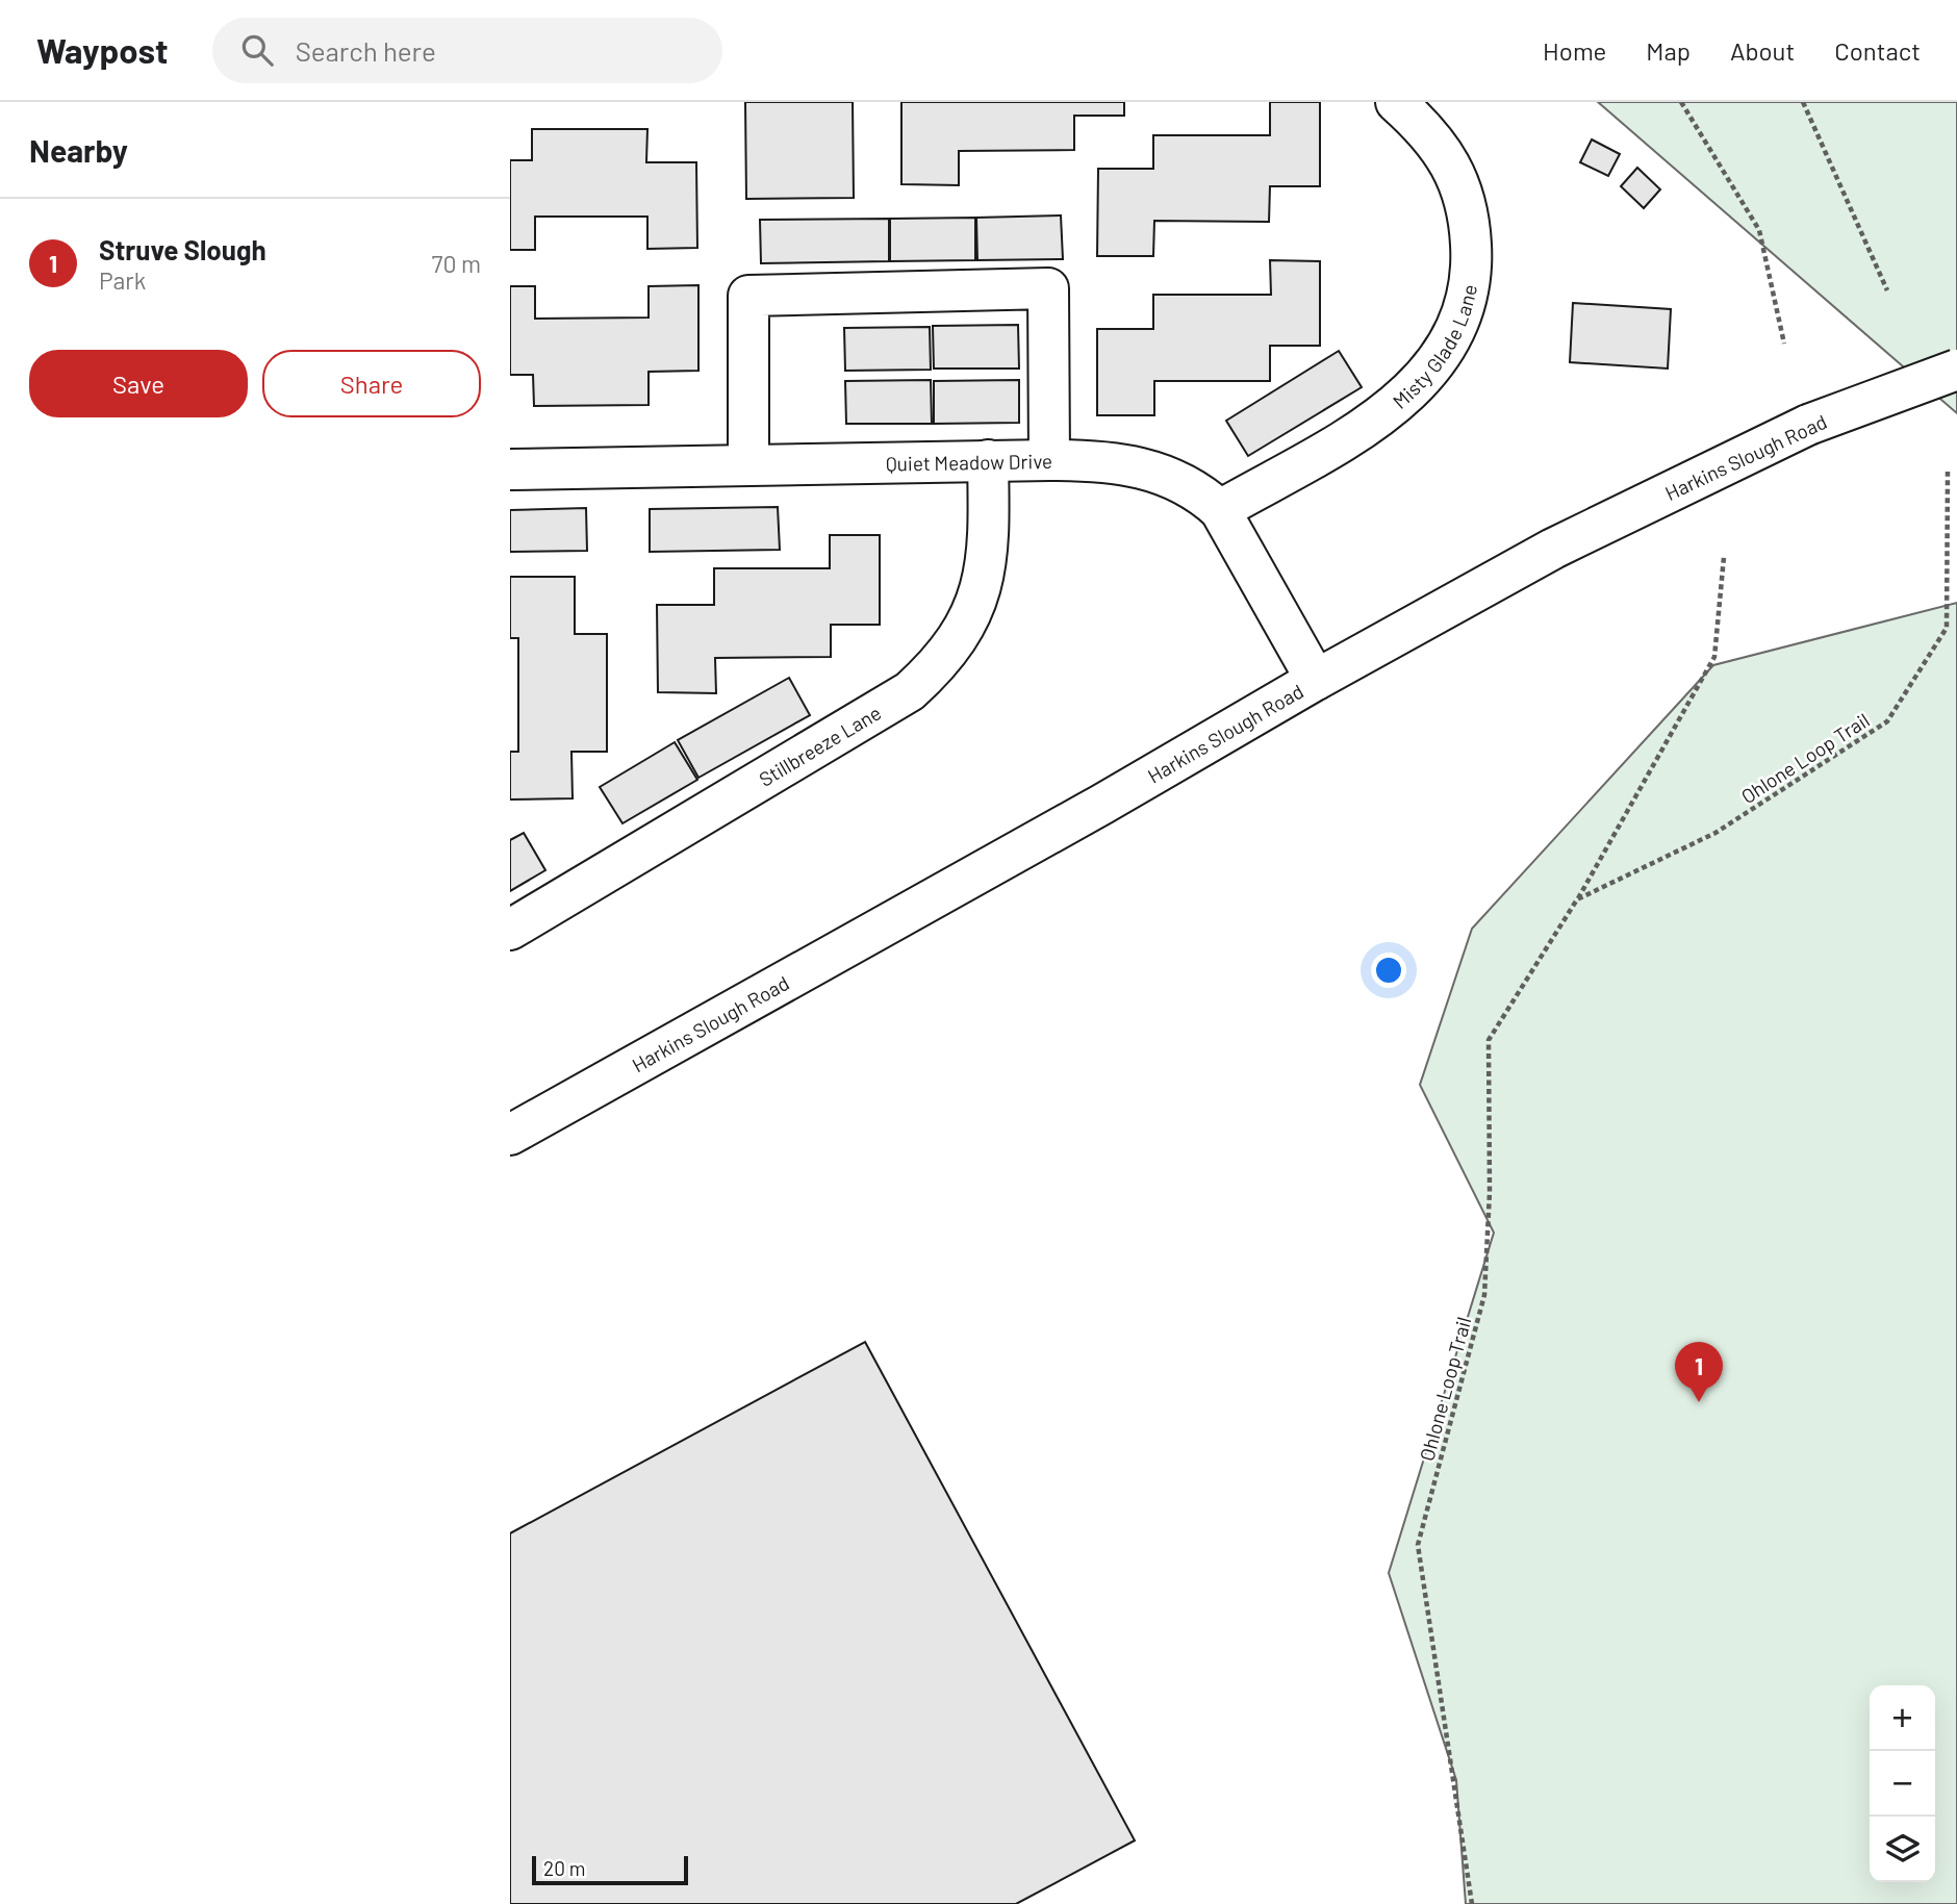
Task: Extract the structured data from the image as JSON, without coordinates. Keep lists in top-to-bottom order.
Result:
{
  "streets": {
    "street": [
      "Misty Glade Lane",
      "Harkins Slough Road",
      "Quiet Meadow Drive",
      "Stillbreeze Lane"
    ],
    "path": ["Ohlone Loop Trail"]
  },
  "crossings": [
    ["Misty Glade Lane", "Quiet Meadow Drive"],
    ["Harkins Slough Road", "Quiet Meadow Drive"],
    ["Quiet Meadow Drive", "Stillbreeze Lane"]
  ],
  "scale_bar": "20 m",
  "page": {
    "header": "Waypost",
    "search": "Search here",
    "nav": [
      "Home",
      "Map",
      "About",
      "Contact"
    ],
    "heading": "Nearby",
    "list": [
      {
        "mark": "1",
        "name": "Struve Slough",
        "note": "Park",
        "value": "70 m"
      }
    ],
    "buttons": ["Save", "Share"],
    "pins": "1",
    "map_buttons": ["+", "−"],
    "scale": "20 m"
  }
}
